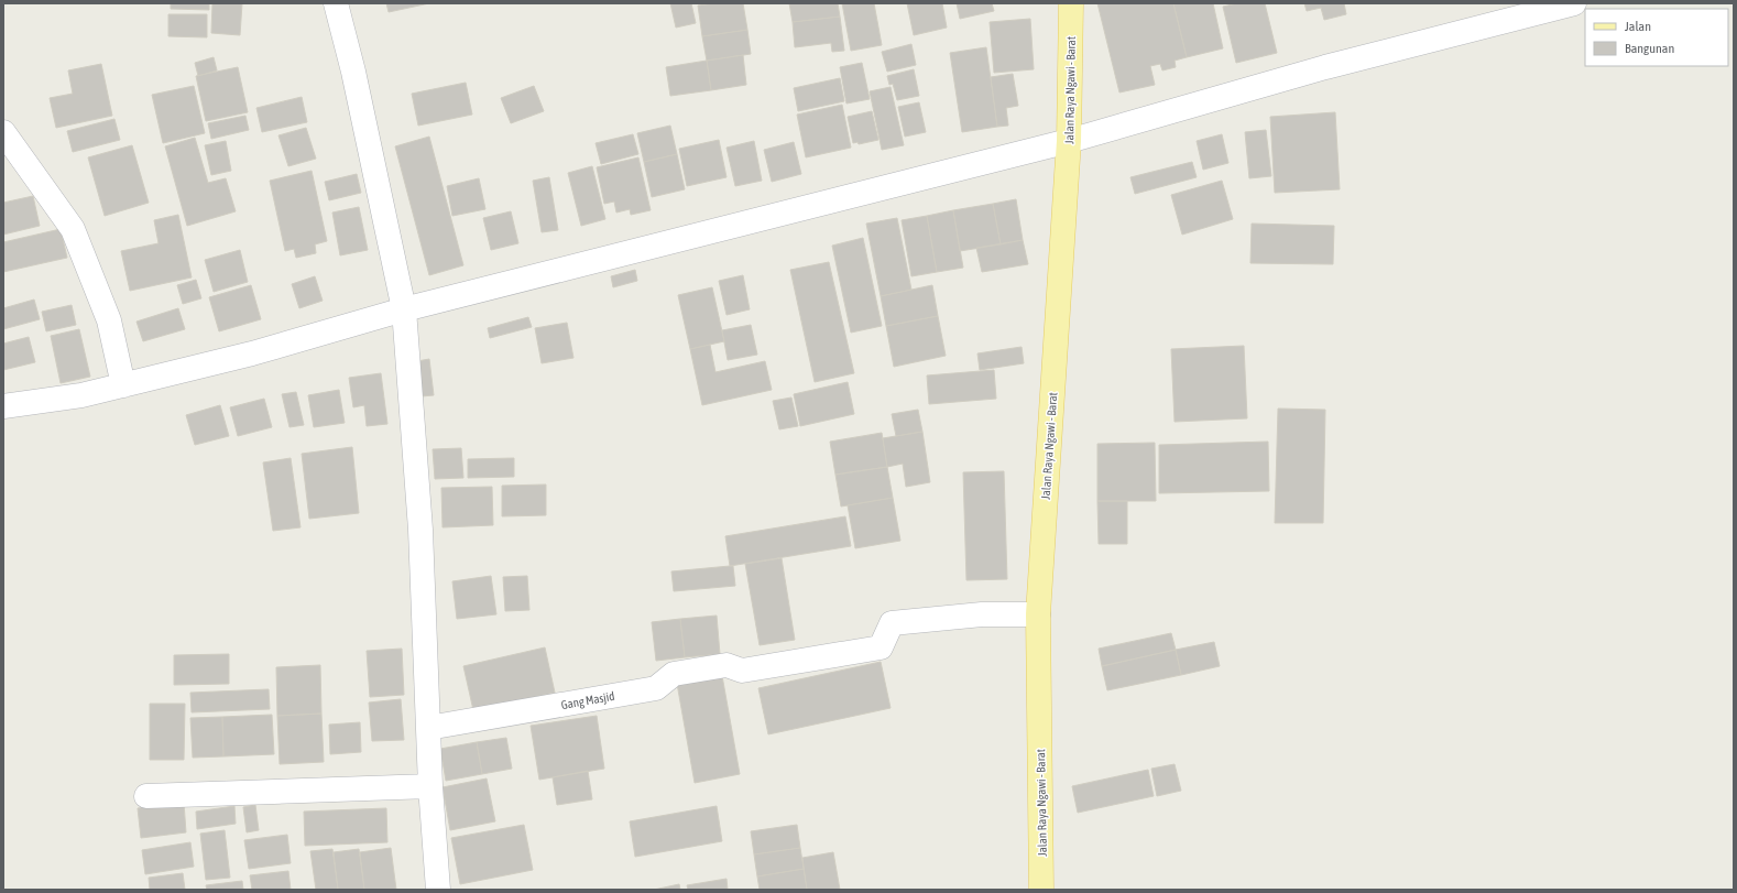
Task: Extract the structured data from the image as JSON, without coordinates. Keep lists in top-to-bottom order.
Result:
{
  "streets": {
    "main road": ["Jalan Raya Ngawi - Barat"],
    "street": ["Gang Masjid"]
  },
  "crossings": [
    ["Jalan Raya Ngawi - Barat", "Gang Masjid"]
  ],
  "legend": ["Jalan", "Bangunan"]
}
